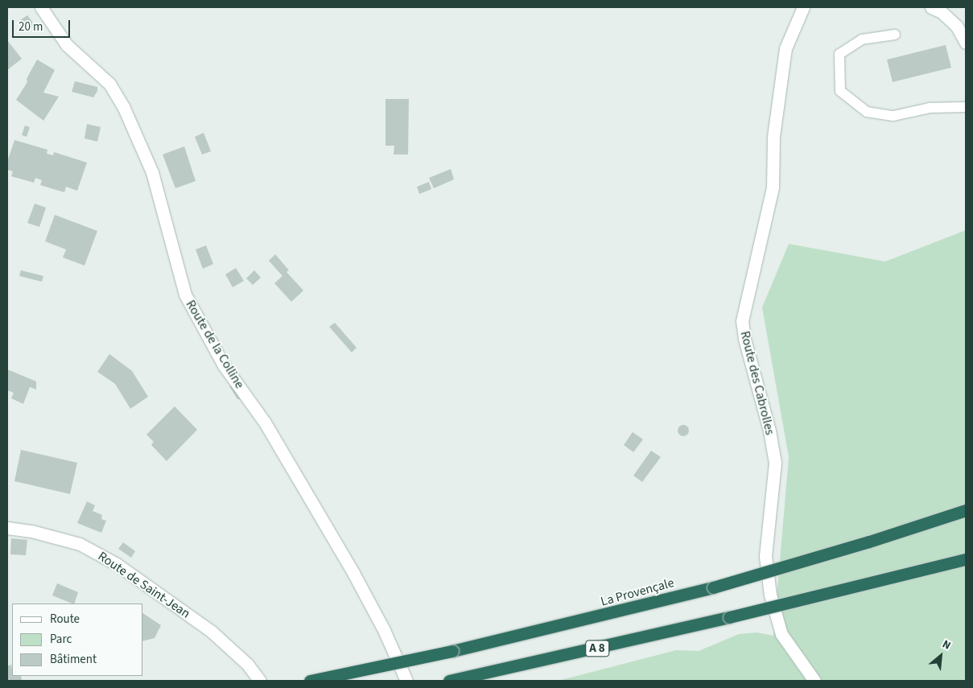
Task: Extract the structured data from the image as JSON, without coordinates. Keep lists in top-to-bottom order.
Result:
{
  "streets": {
    "highway": ["La Provençale", "A 8"],
    "street": ["Route de la Colline", "Route des Cabrolles", "Route de Saint-Jean"]
  },
  "legend": ["Route", "Parc", "Bâtiment"],
  "scale_bar": "20 m",
  "north": "top right"
}
